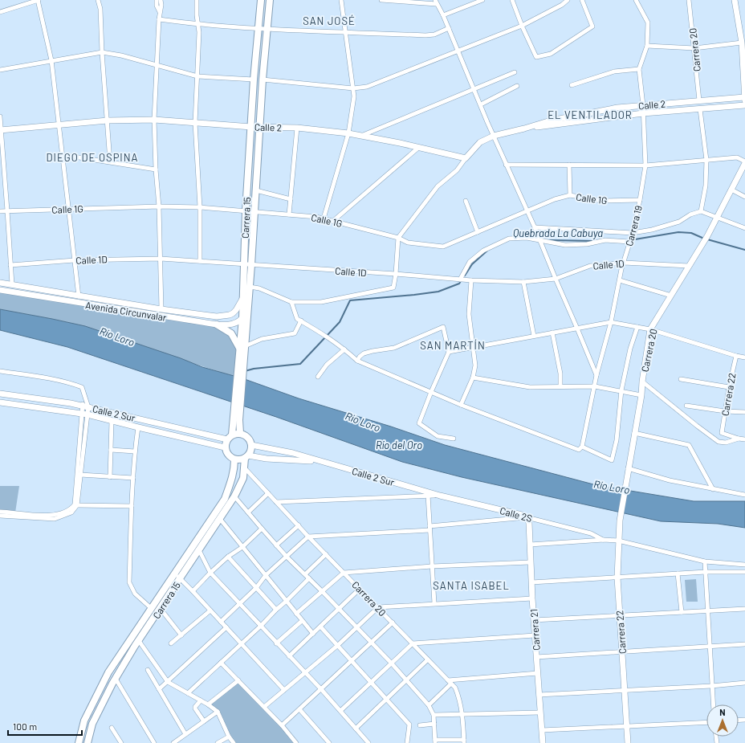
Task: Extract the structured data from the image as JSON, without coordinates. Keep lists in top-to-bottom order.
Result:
{
  "streets": {
    "main road": ["Carrera 15"],
    "street": [
      "Carrera 20",
      "Calle 2",
      "Calle 1G",
      "Carrera 19",
      "Calle 1D",
      "Avenida Circunvalar",
      "Carrera 22",
      "Calle 2 Sur",
      "Calle 2S",
      "Carrera 21"
    ]
  },
  "crossings": [
    ["Carrera 20", "Calle 2"],
    ["Carrera 20", "Carrera 15"],
    ["Carrera 20", "Carrera 19"],
    ["Carrera 20", "Calle 1D"],
    ["Carrera 20", "Carrera 22"],
    ["Calle 2", "Carrera 15"],
    ["Calle 2", "Carrera 19"],
    ["Calle 1G", "Carrera 15"],
    ["Calle 1G", "Carrera 19"],
    ["Carrera 15", "Calle 1D"],
    ["Carrera 15", "Avenida Circunvalar"],
    ["Carrera 15", "Calle 2 Sur"],
    ["Carrera 19", "Calle 1D"],
    ["Calle 2 Sur", "Calle 2S"],
    ["Calle 2S", "Carrera 21"]
  ],
  "districts": [
    "SAN JOSÉ",
    "EL VENTILADOR",
    "DIEGO DE OSPINA",
    "SAN MARTÍN",
    "SANTA ISABEL"
  ],
  "water": ["Quebrada La Cabuya", "Río Loro", "Río del Oro"],
  "scale_bar": "100 m",
  "north": "top"
}
